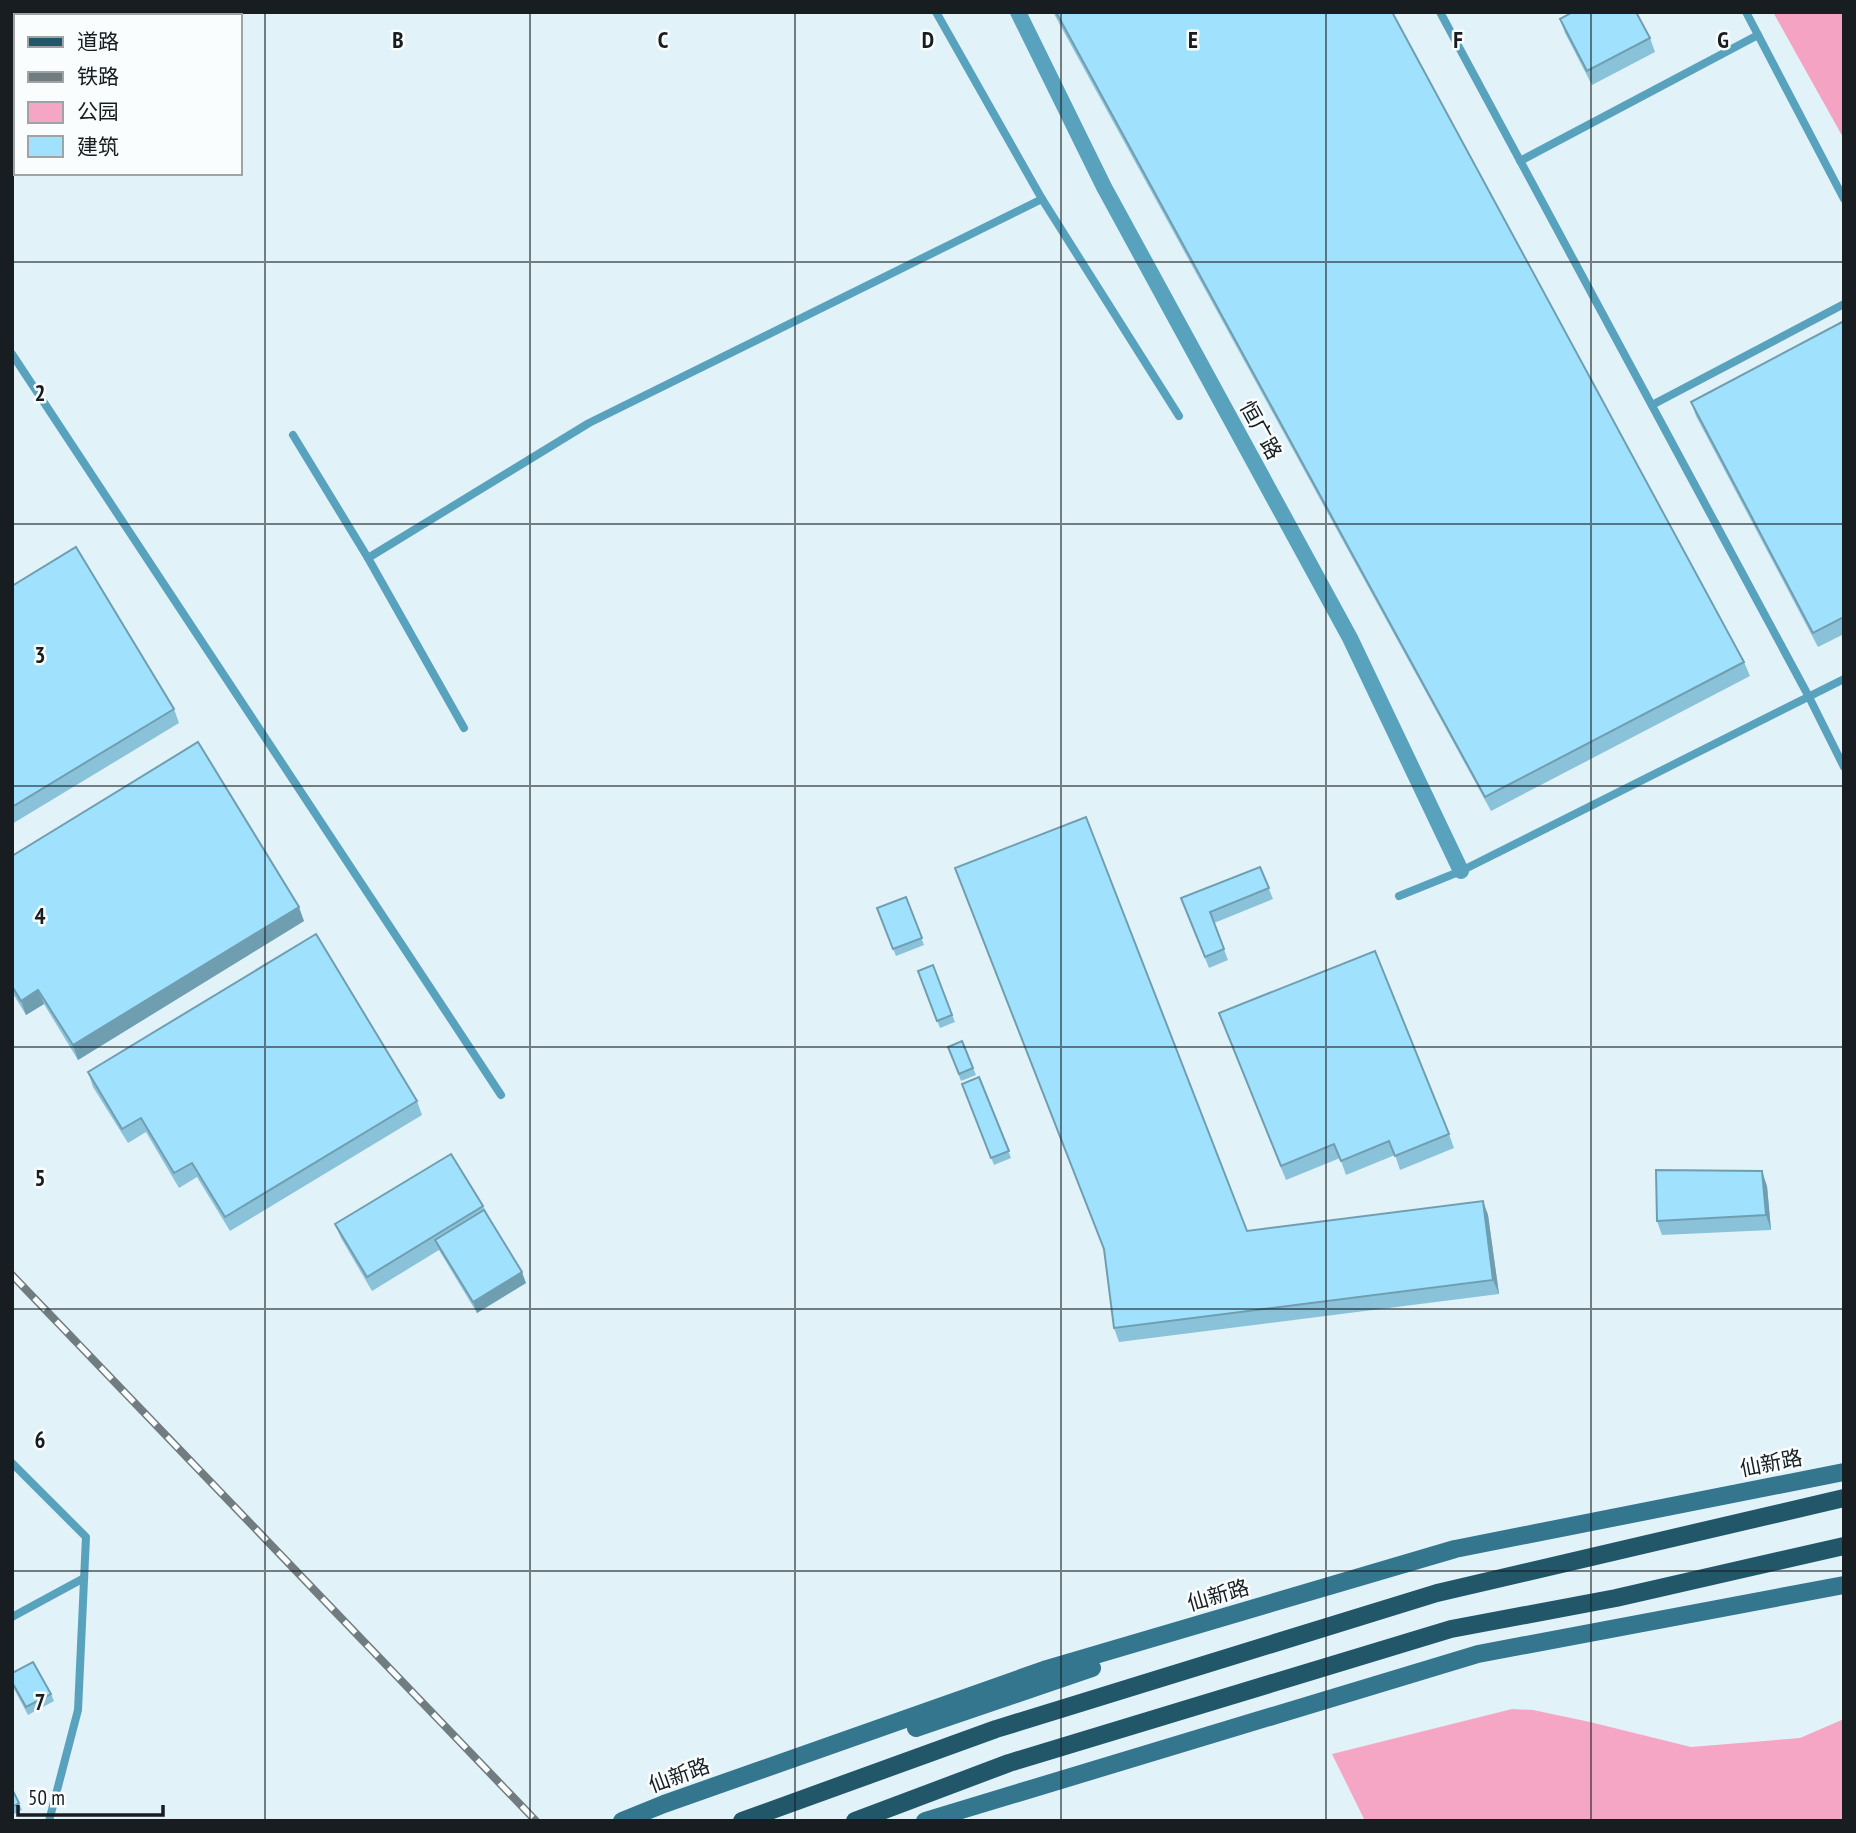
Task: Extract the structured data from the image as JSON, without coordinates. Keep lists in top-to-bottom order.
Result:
{
  "streets": {
    "main road": ["仙新路"],
    "street": ["恒广路"]
  },
  "legend": [
    "道路",
    "铁路",
    "公园",
    "建筑"
  ],
  "scale_bar": "50 m",
  "grid": {
    "columns": [
      "B",
      "C",
      "D",
      "E",
      "F",
      "G"
    ],
    "rows": [
      "2",
      "3",
      "4",
      "5",
      "6",
      "7"
    ]
  }
}
